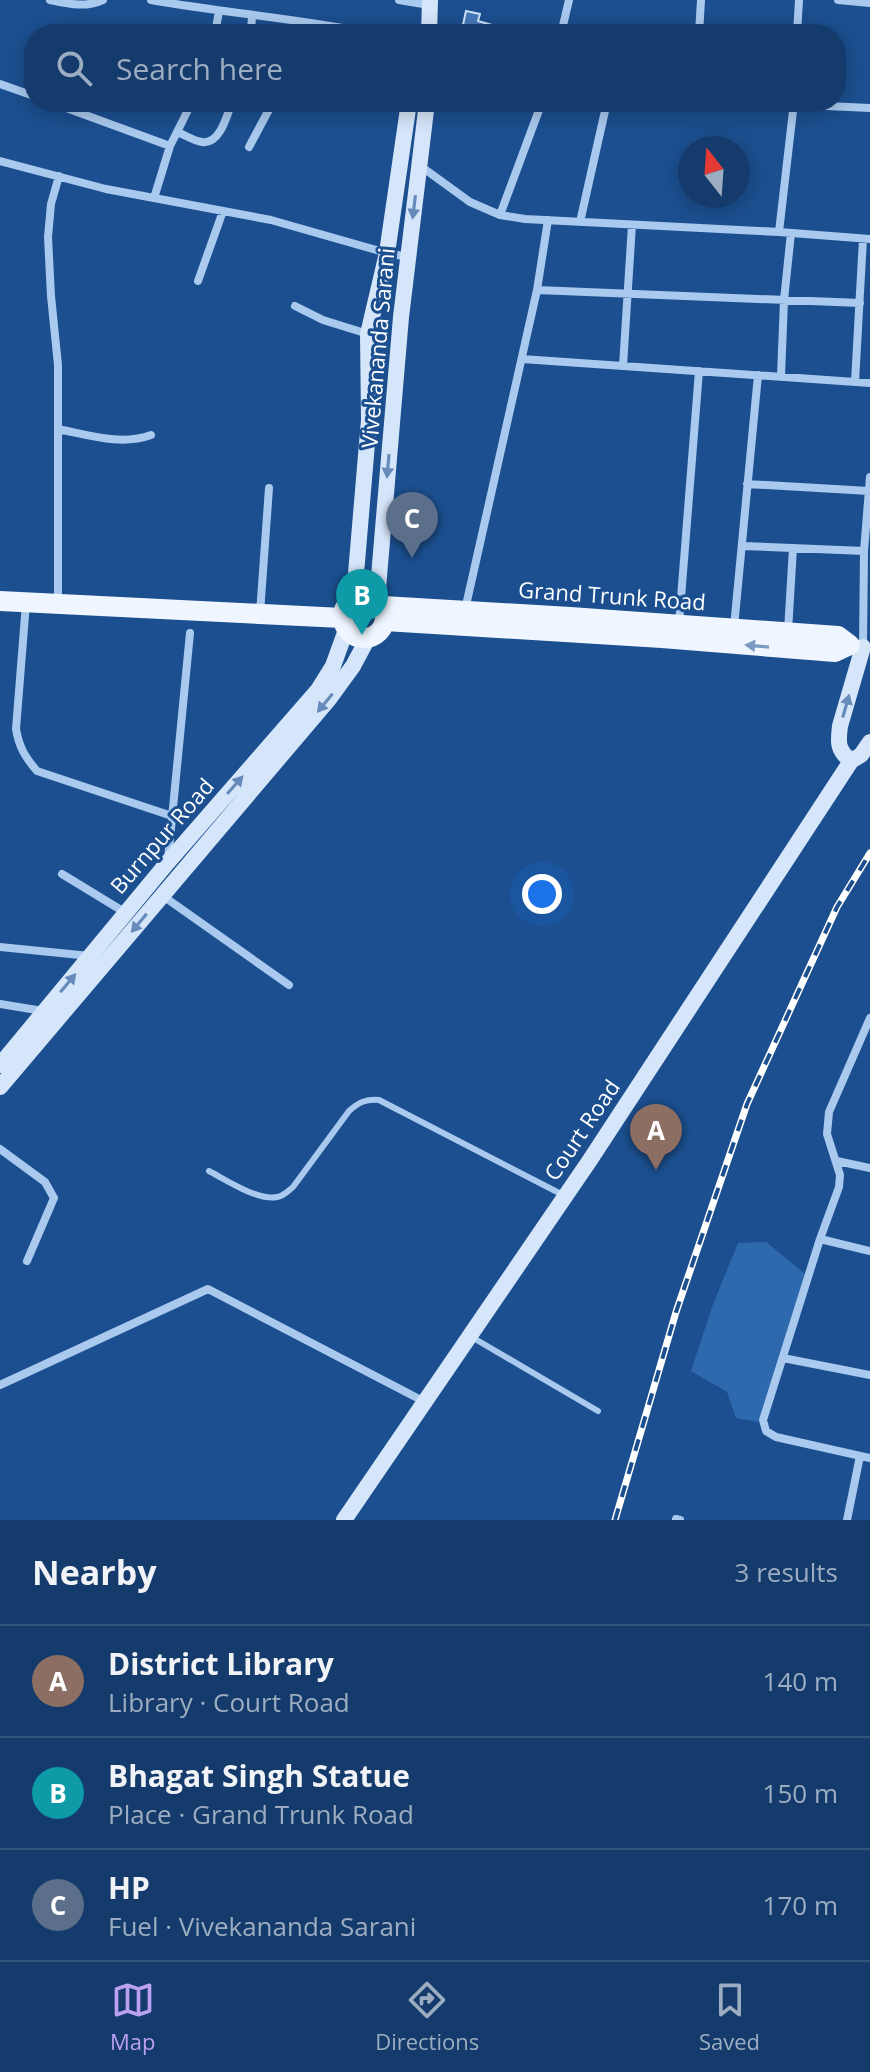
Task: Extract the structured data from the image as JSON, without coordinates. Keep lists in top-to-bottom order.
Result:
{
  "streets": {
    "main road": ["Grand Trunk Road"],
    "street": ["Vivekananda Sarani", "Burnpur Road", "Court Road"]
  },
  "crossings": [
    ["Vivekananda Sarani", "Grand Trunk Road"],
    ["Vivekananda Sarani", "Burnpur Road"],
    ["Grand Trunk Road", "Burnpur Road"]
  ],
  "north": "top",
  "page": {
    "search": "Search here",
    "pins": ["C", "B", "A"],
    "heading": ["Nearby", "3 results"],
    "list": [
      {
        "mark": "A",
        "name": "District Library",
        "note": "Library · Court Road",
        "value": "140 m"
      },
      {
        "mark": "B",
        "name": "Bhagat Singh Statue",
        "note": "Place · Grand Trunk Road",
        "value": "150 m"
      },
      {
        "mark": "C",
        "name": "HP",
        "note": "Fuel · Vivekananda Sarani",
        "value": "170 m"
      }
    ],
    "nav": ["Map", "Directions", "Saved"]
  }
}
